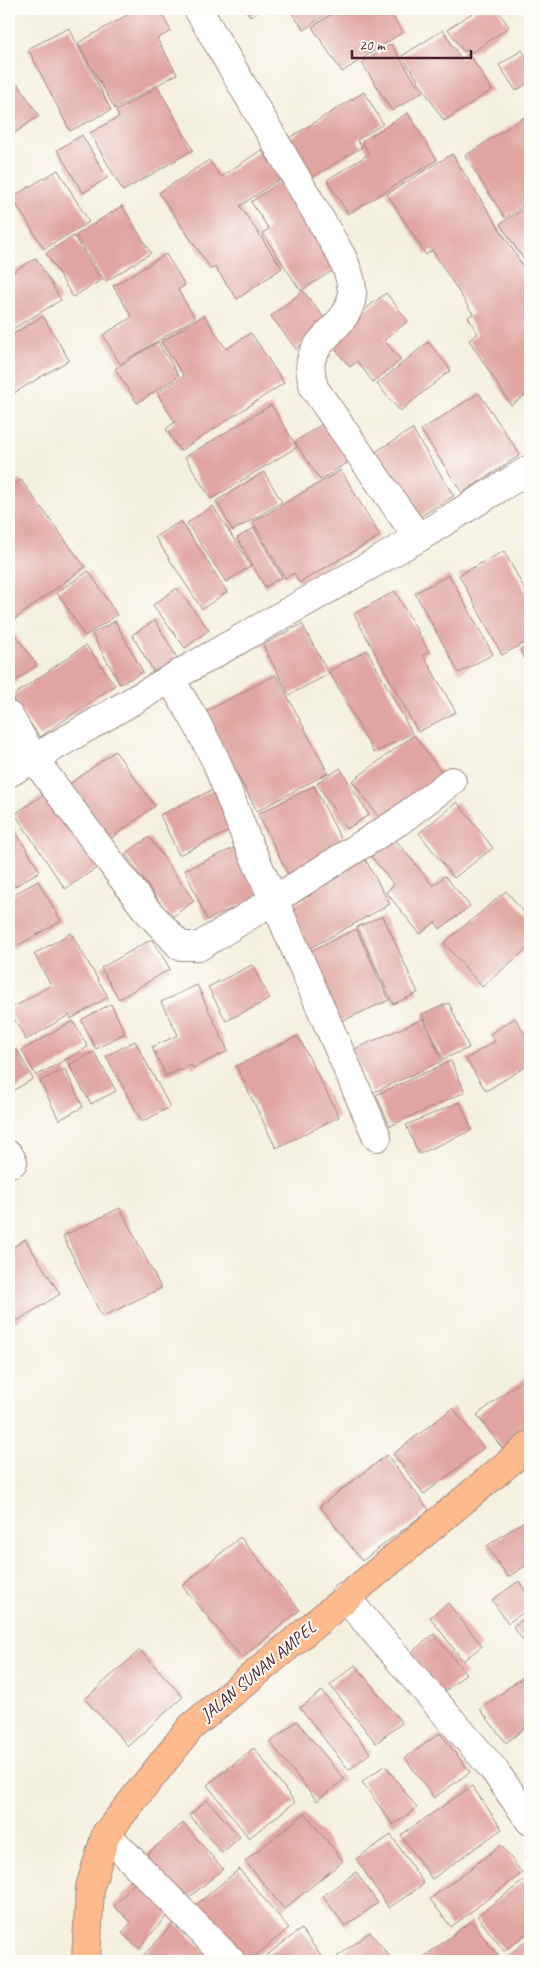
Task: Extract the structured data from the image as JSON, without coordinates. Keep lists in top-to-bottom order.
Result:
{
  "streets": {
    "main road": ["JALAN SUNAN AMPEL"]
  },
  "scale_bar": "20 m"
}
